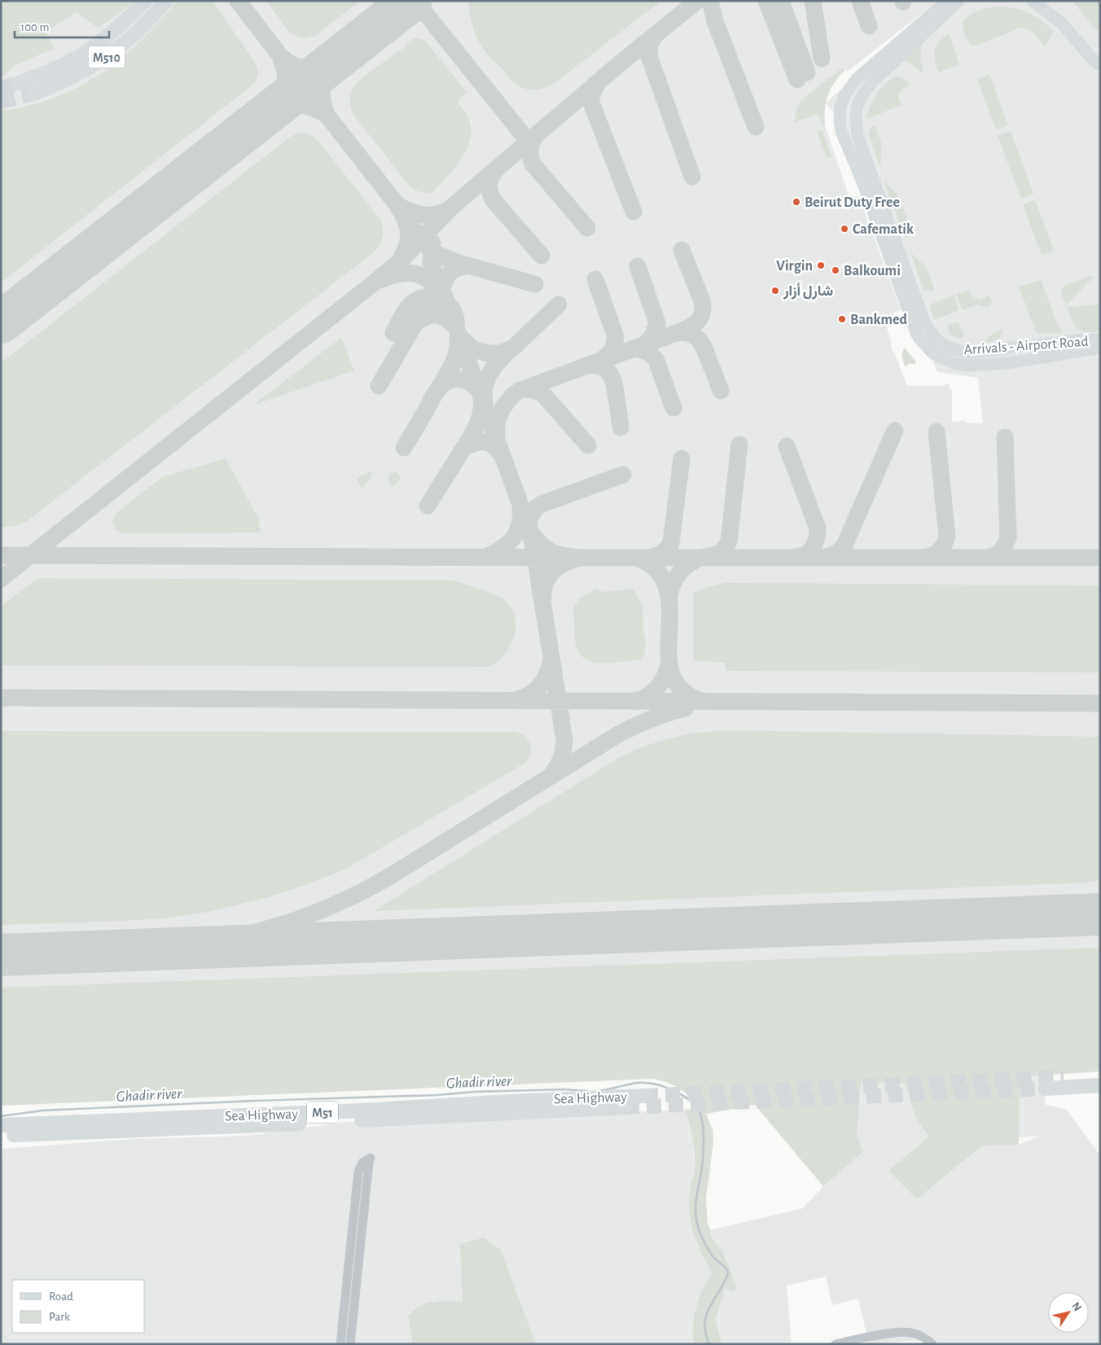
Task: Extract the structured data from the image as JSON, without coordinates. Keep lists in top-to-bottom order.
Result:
{
  "streets": {
    "highway": ["M510", "Sea Highway", "M51"],
    "main road": ["Arrivals - Airport Road"]
  },
  "water": ["Ghadir river"],
  "places": [
    "Beirut Duty Free",
    "Cafematik",
    "Virgin",
    "Balkoumi",
    "شارل أزار",
    "Bankmed"
  ],
  "legend": ["Road", "Park"],
  "scale_bar": "100 m",
  "north": "top right"
}
